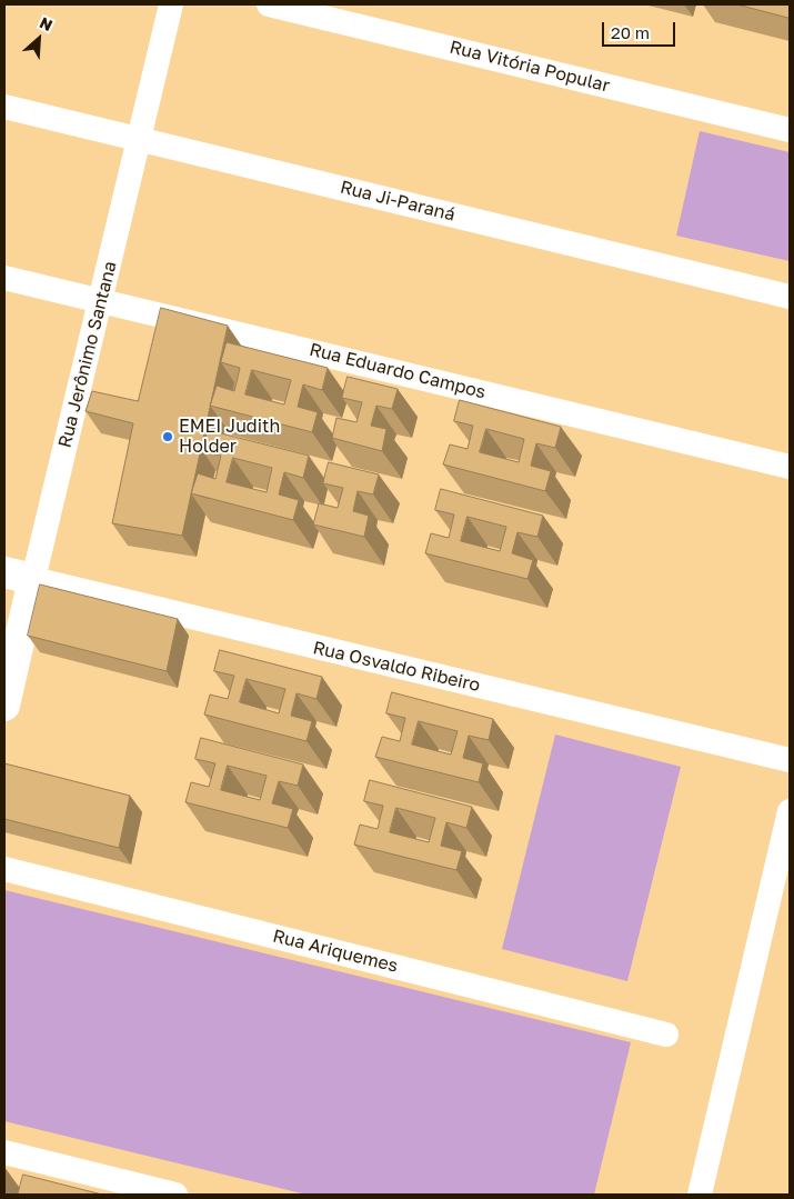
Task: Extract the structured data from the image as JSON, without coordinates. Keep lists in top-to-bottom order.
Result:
{
  "streets": {
    "street": [
      "Rua Vitória Popular",
      "Rua Ji-Paraná",
      "Rua Jerônimo Santana",
      "Rua Eduardo Campos",
      "Rua Osvaldo Ribeiro",
      "Rua Ariquemes"
    ]
  },
  "crossings": [
    ["Rua Ji-Paraná", "Rua Jerônimo Santana"],
    ["Rua Jerônimo Santana", "Rua Eduardo Campos"],
    ["Rua Jerônimo Santana", "Rua Osvaldo Ribeiro"]
  ],
  "places": ["EMEI Judith Holder"],
  "scale_bar": "20 m",
  "north": "top right"
}
